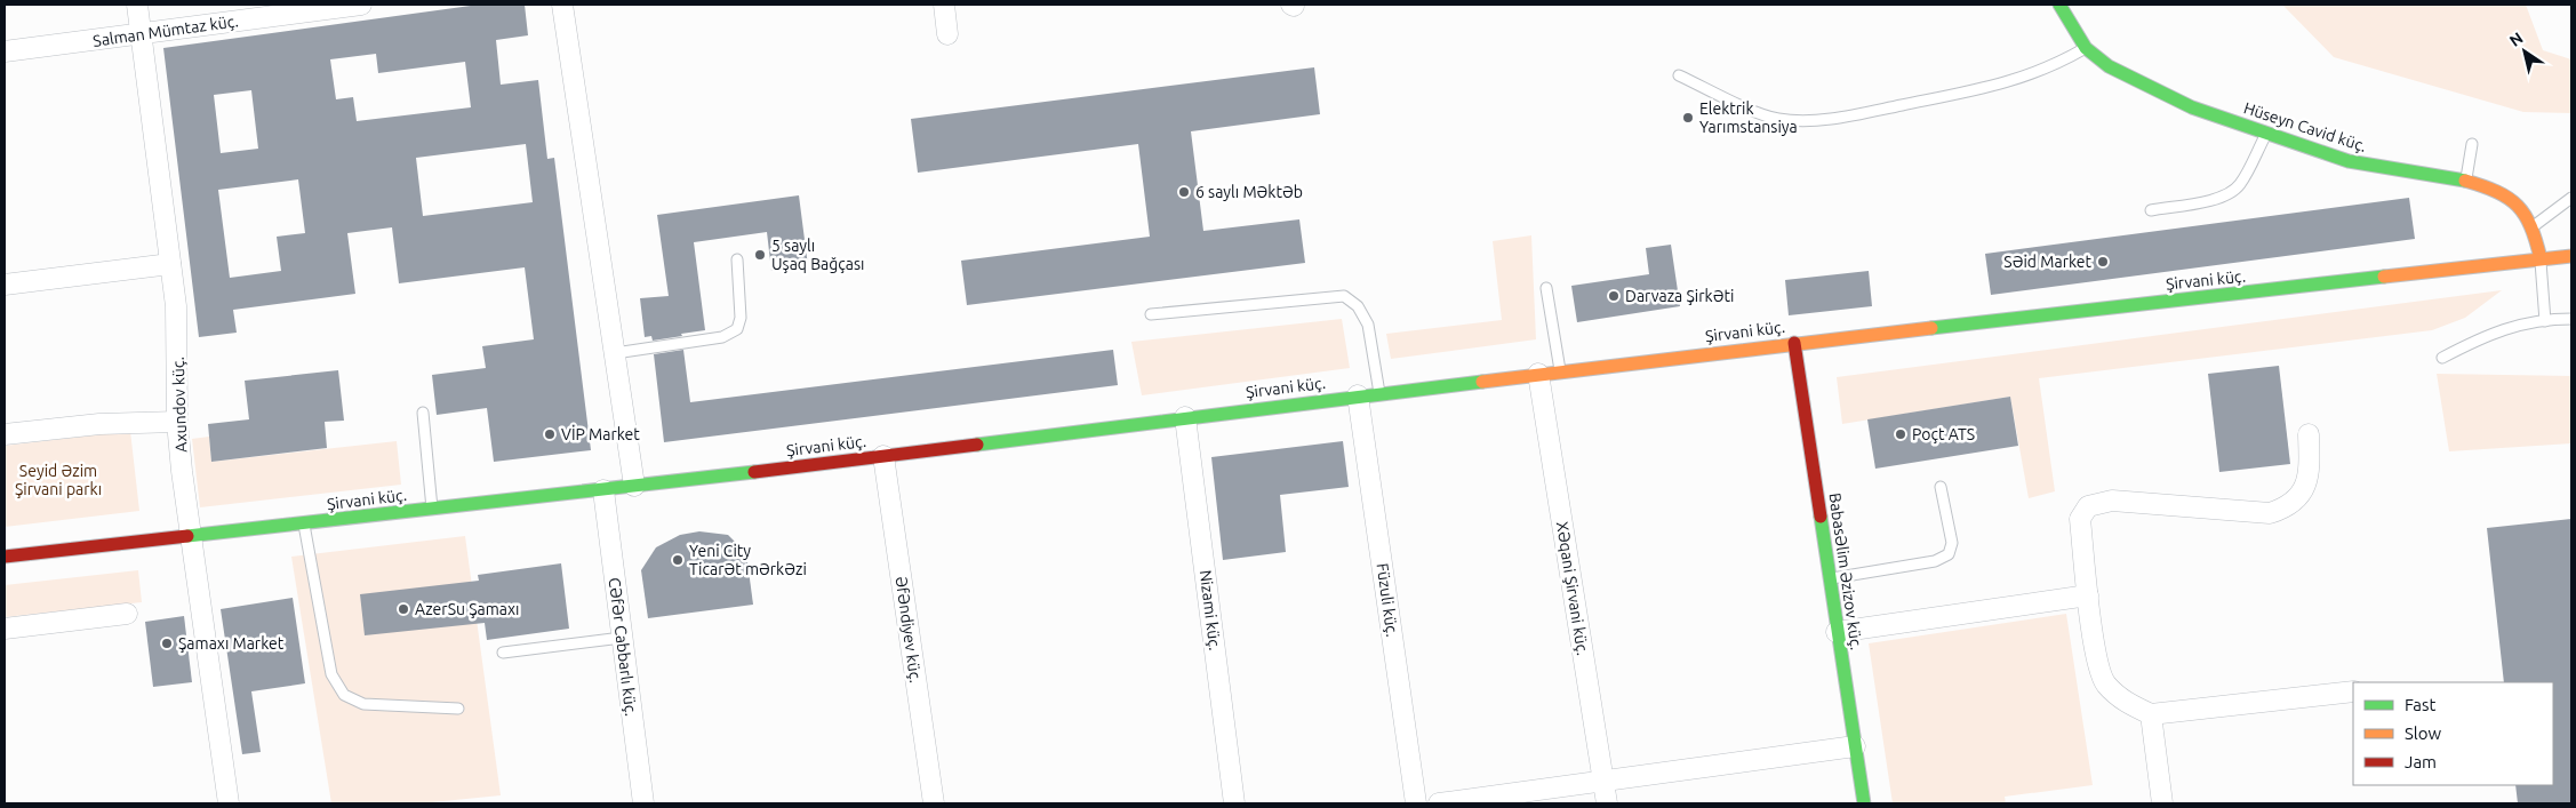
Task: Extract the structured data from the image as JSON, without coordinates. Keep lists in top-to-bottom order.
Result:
{
  "streets": {
    "main road": ["Hüseyn Cavid küç.", "Şirvani küç.", "Babasəlim Əzizov küç."],
    "street": [
      "Salman Mümtaz küç.",
      "Axundov küç.",
      "Xəqani Şirvani küç.",
      "Füzuli küç.",
      "Nizami küç.",
      "Əfəndiyev küç.",
      "Cəfər Cabbarlı küç."
    ]
  },
  "crossings": [
    ["Salman Mümtaz küç.", "Axundov küç."],
    ["Hüseyn Cavid küç.", "Şirvani küç."],
    ["Şirvani küç.", "Axundov küç."],
    ["Şirvani küç.", "Babasəlim Əzizov küç."],
    ["Şirvani küç.", "Xəqani Şirvani küç."],
    ["Şirvani küç.", "Füzuli küç."],
    ["Şirvani küç.", "Nizami küç."],
    ["Şirvani küç.", "Əfəndiyev küç."],
    ["Şirvani küç.", "Cəfər Cabbarlı küç."]
  ],
  "parks": ["Seyid Əzim Şirvani parkı"],
  "places": [
    "Elektrik Yarımstansiya",
    "6 saylı Məktəb",
    "5 saylı Uşaq Bağçası",
    "Səid Market",
    "Darvaza Şirkəti",
    "VİP Market",
    "Poçt ATS",
    "Yeni City Ticarət mərkəzi",
    "AzerSu Şamaxı",
    "Şamaxı Market"
  ],
  "legend": ["Fast", "Slow", "Jam"],
  "north": "top left"
}
